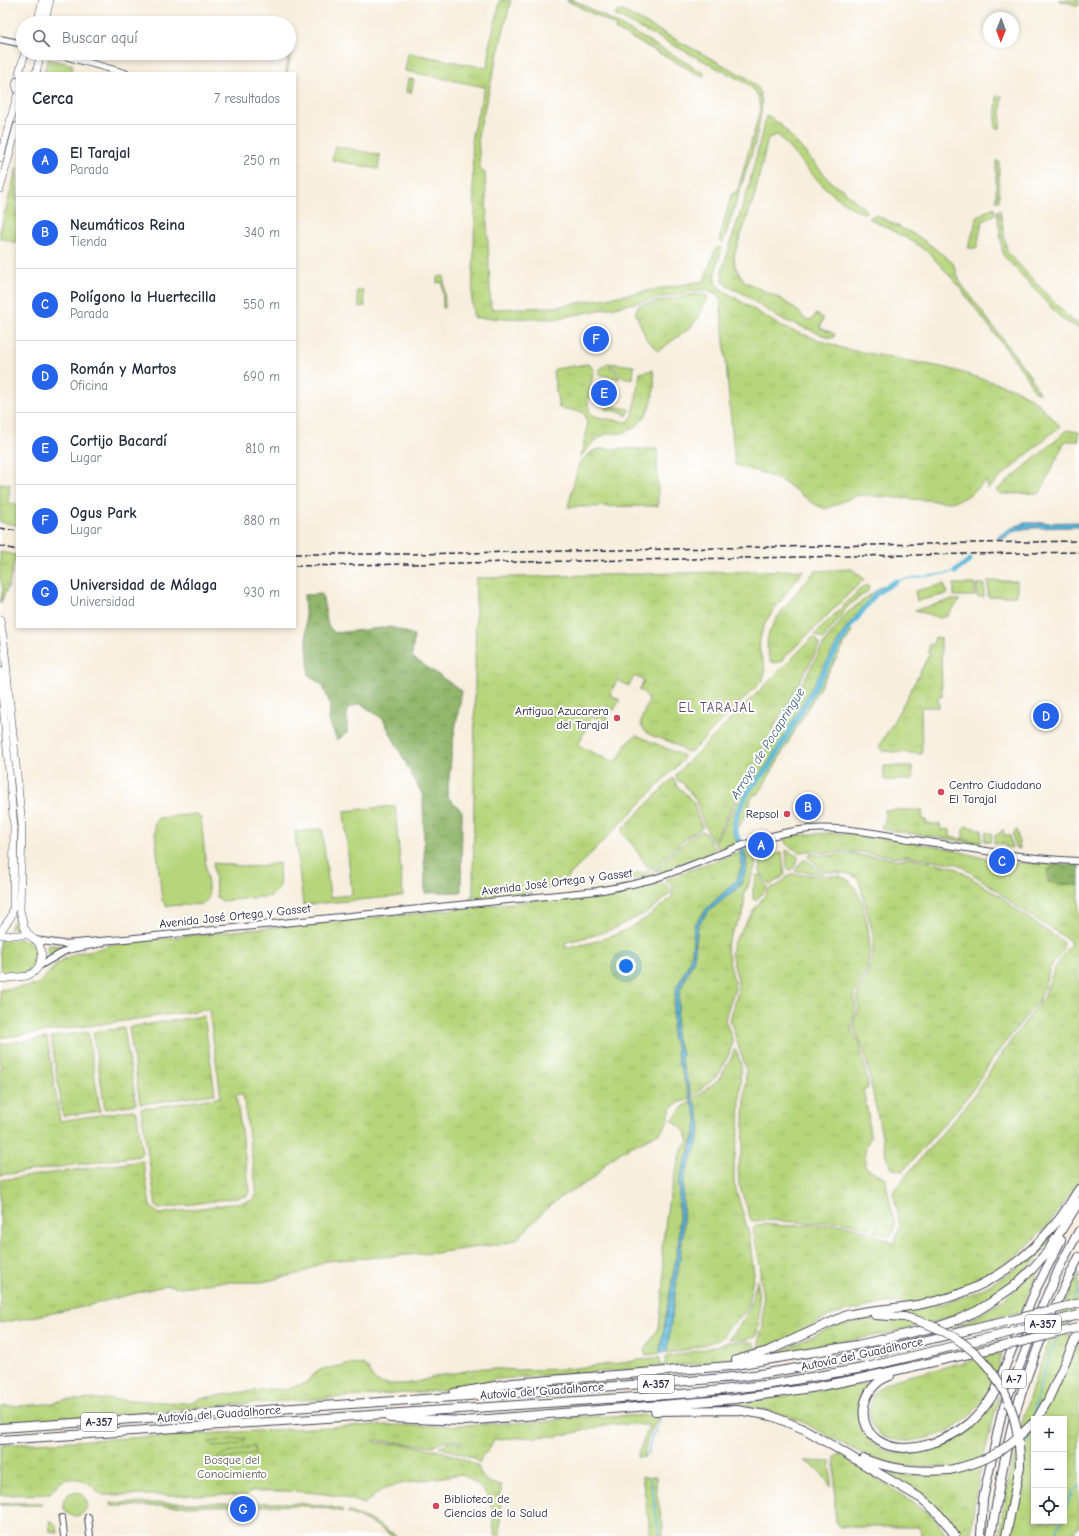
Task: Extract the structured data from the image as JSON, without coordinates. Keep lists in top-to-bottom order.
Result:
{
  "streets": {
    "highway": ["A-357", "Autovía del Guadalhorce", "A-7"],
    "main road": ["Avenida José Ortega y Gasset"]
  },
  "districts": ["EL TARAJAL"],
  "water": ["Arroyo de Pocapringue"],
  "parks": ["Bosque del Conocimiento"],
  "places": [
    "Antigua Azucarera del Tarajal",
    "Centro Ciudadano El Tarajal",
    "Repsol",
    "Biblioteca de Ciencias de la Salud"
  ],
  "north": "bottom",
  "page": {
    "search": "Buscar aquí",
    "heading": ["Cerca", "7 resultados"],
    "list": [
      {
        "mark": "A",
        "name": "El Tarajal",
        "note": "Parada",
        "value": "250 m"
      },
      {
        "mark": "B",
        "name": "Neumáticos Reina",
        "note": "Tienda",
        "value": "340 m"
      },
      {
        "mark": "C",
        "name": "Polígono la Huertecilla",
        "note": "Parada",
        "value": "550 m"
      },
      {
        "mark": "D",
        "name": "Román y Martos",
        "note": "Oficina",
        "value": "690 m"
      },
      {
        "mark": "E",
        "name": "Cortijo Bacardí",
        "note": "Lugar",
        "value": "810 m"
      },
      {
        "mark": "F",
        "name": "Ogus Park",
        "note": "Lugar",
        "value": "880 m"
      },
      {
        "mark": "G",
        "name": "Universidad de Málaga",
        "note": "Universidad",
        "value": "930 m"
      }
    ],
    "pins": [
      "F",
      "E",
      "D",
      "B",
      "A",
      "C",
      "G"
    ],
    "map_buttons": ["+", "−"]
  }
}
